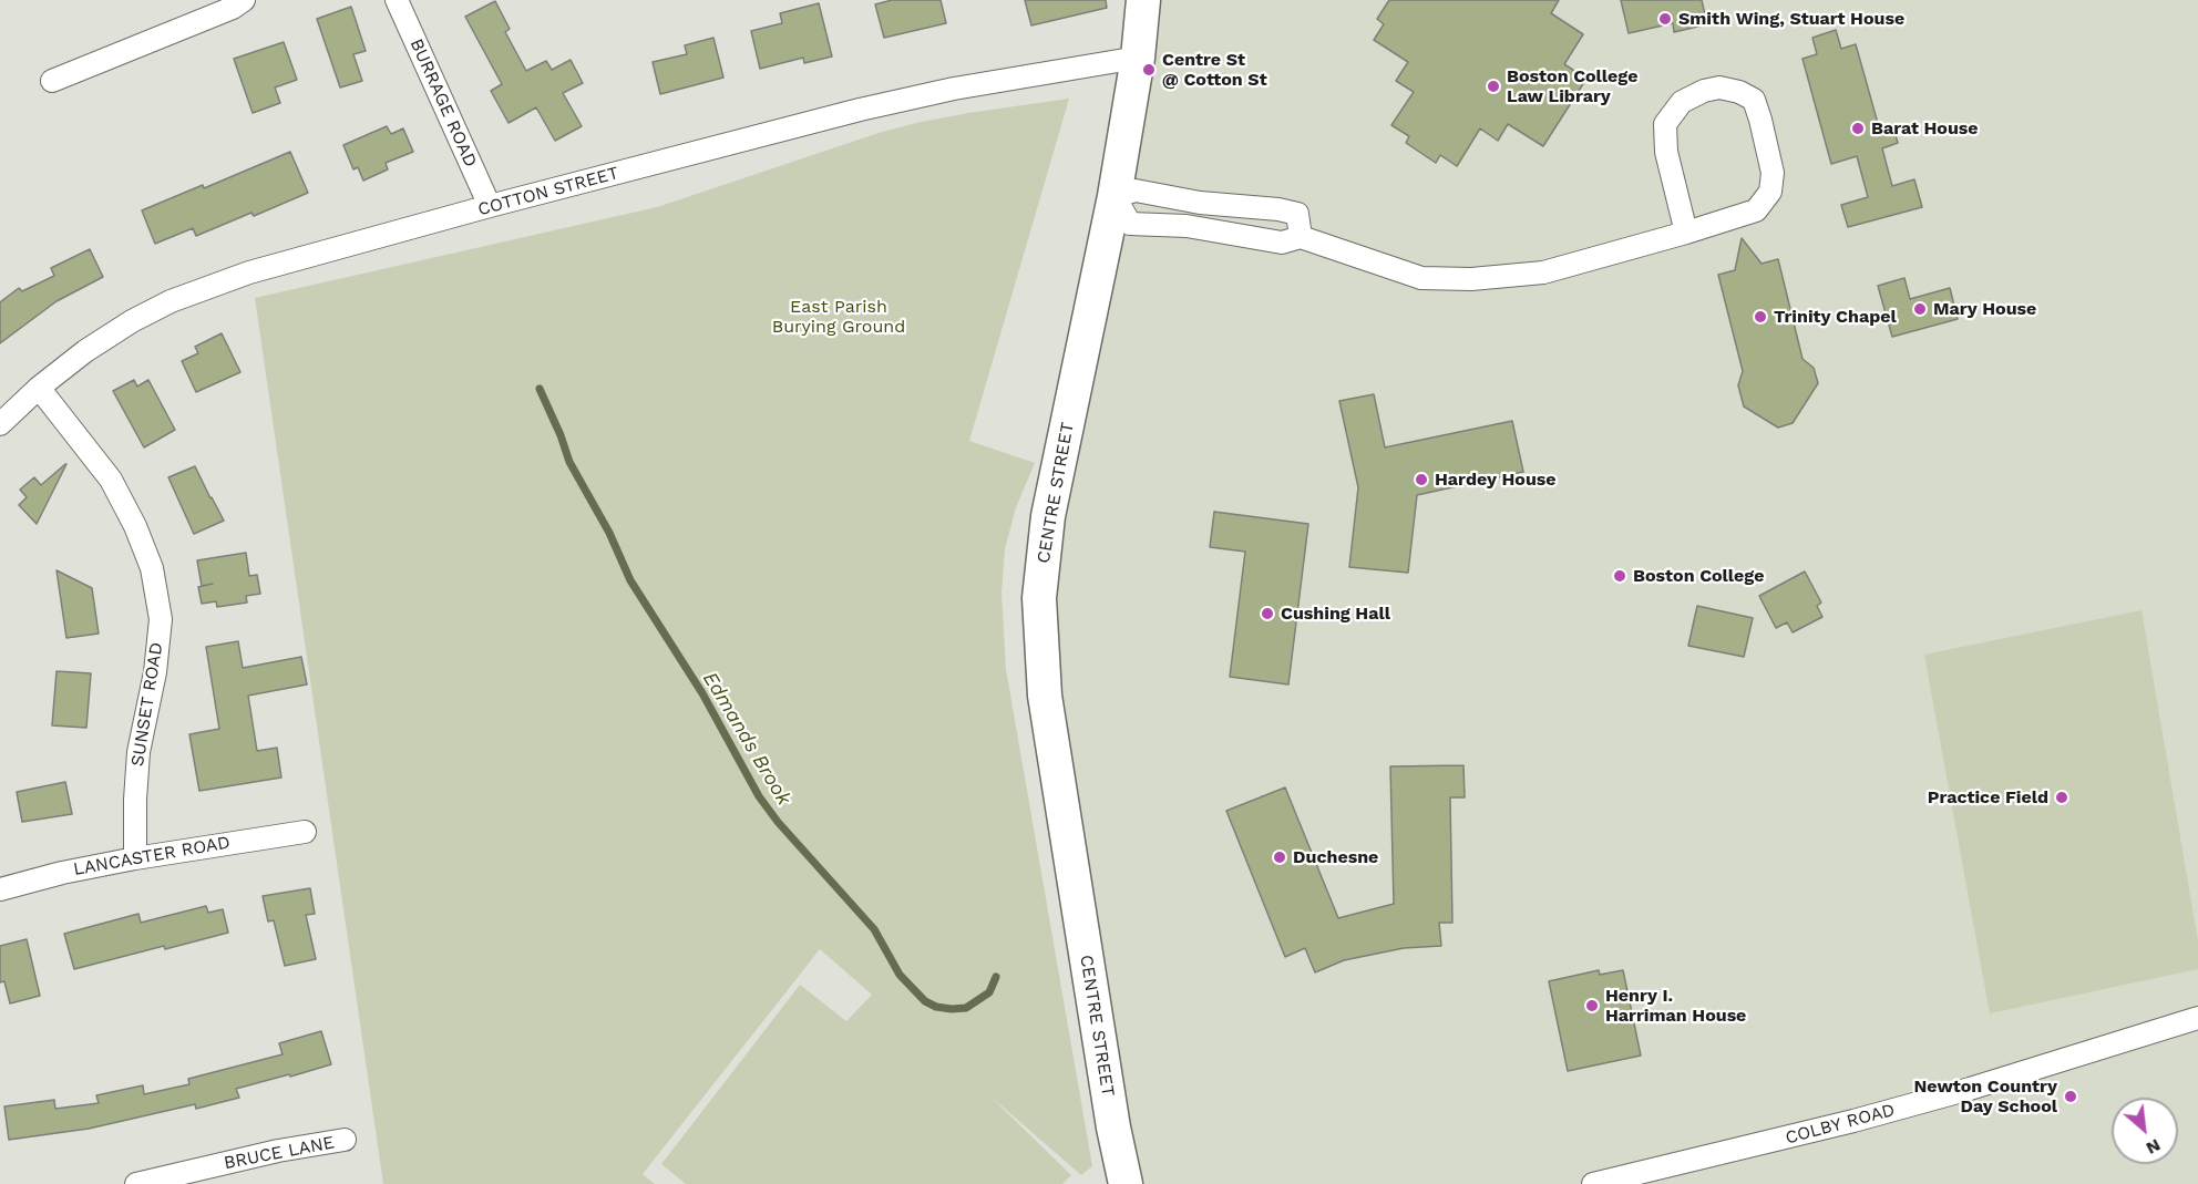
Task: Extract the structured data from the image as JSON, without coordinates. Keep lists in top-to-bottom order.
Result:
{
  "streets": {
    "main road": ["CENTRE STREET"],
    "street": [
      "BURRAGE ROAD",
      "COTTON STREET",
      "SUNSET ROAD",
      "LANCASTER ROAD",
      "COLBY ROAD",
      "BRUCE LANE"
    ]
  },
  "crossings": [
    ["BURRAGE ROAD", "COTTON STREET"],
    ["COTTON STREET", "CENTRE STREET"],
    ["COTTON STREET", "SUNSET ROAD"],
    ["SUNSET ROAD", "LANCASTER ROAD"]
  ],
  "water": ["Edmands Brook"],
  "parks": ["East Parish Burying Ground"],
  "places": [
    "Smith Wing, Stuart House",
    "Centre St @ Cotton St",
    "Boston College Law Library",
    "Barat House",
    "Mary House",
    "Trinity Chapel",
    "Hardey House",
    "Boston College",
    "Cushing Hall",
    "Practice Field",
    "Duchesne",
    "Henry I. Harriman House",
    "Newton Country Day School"
  ],
  "north": "bottom right"
}
